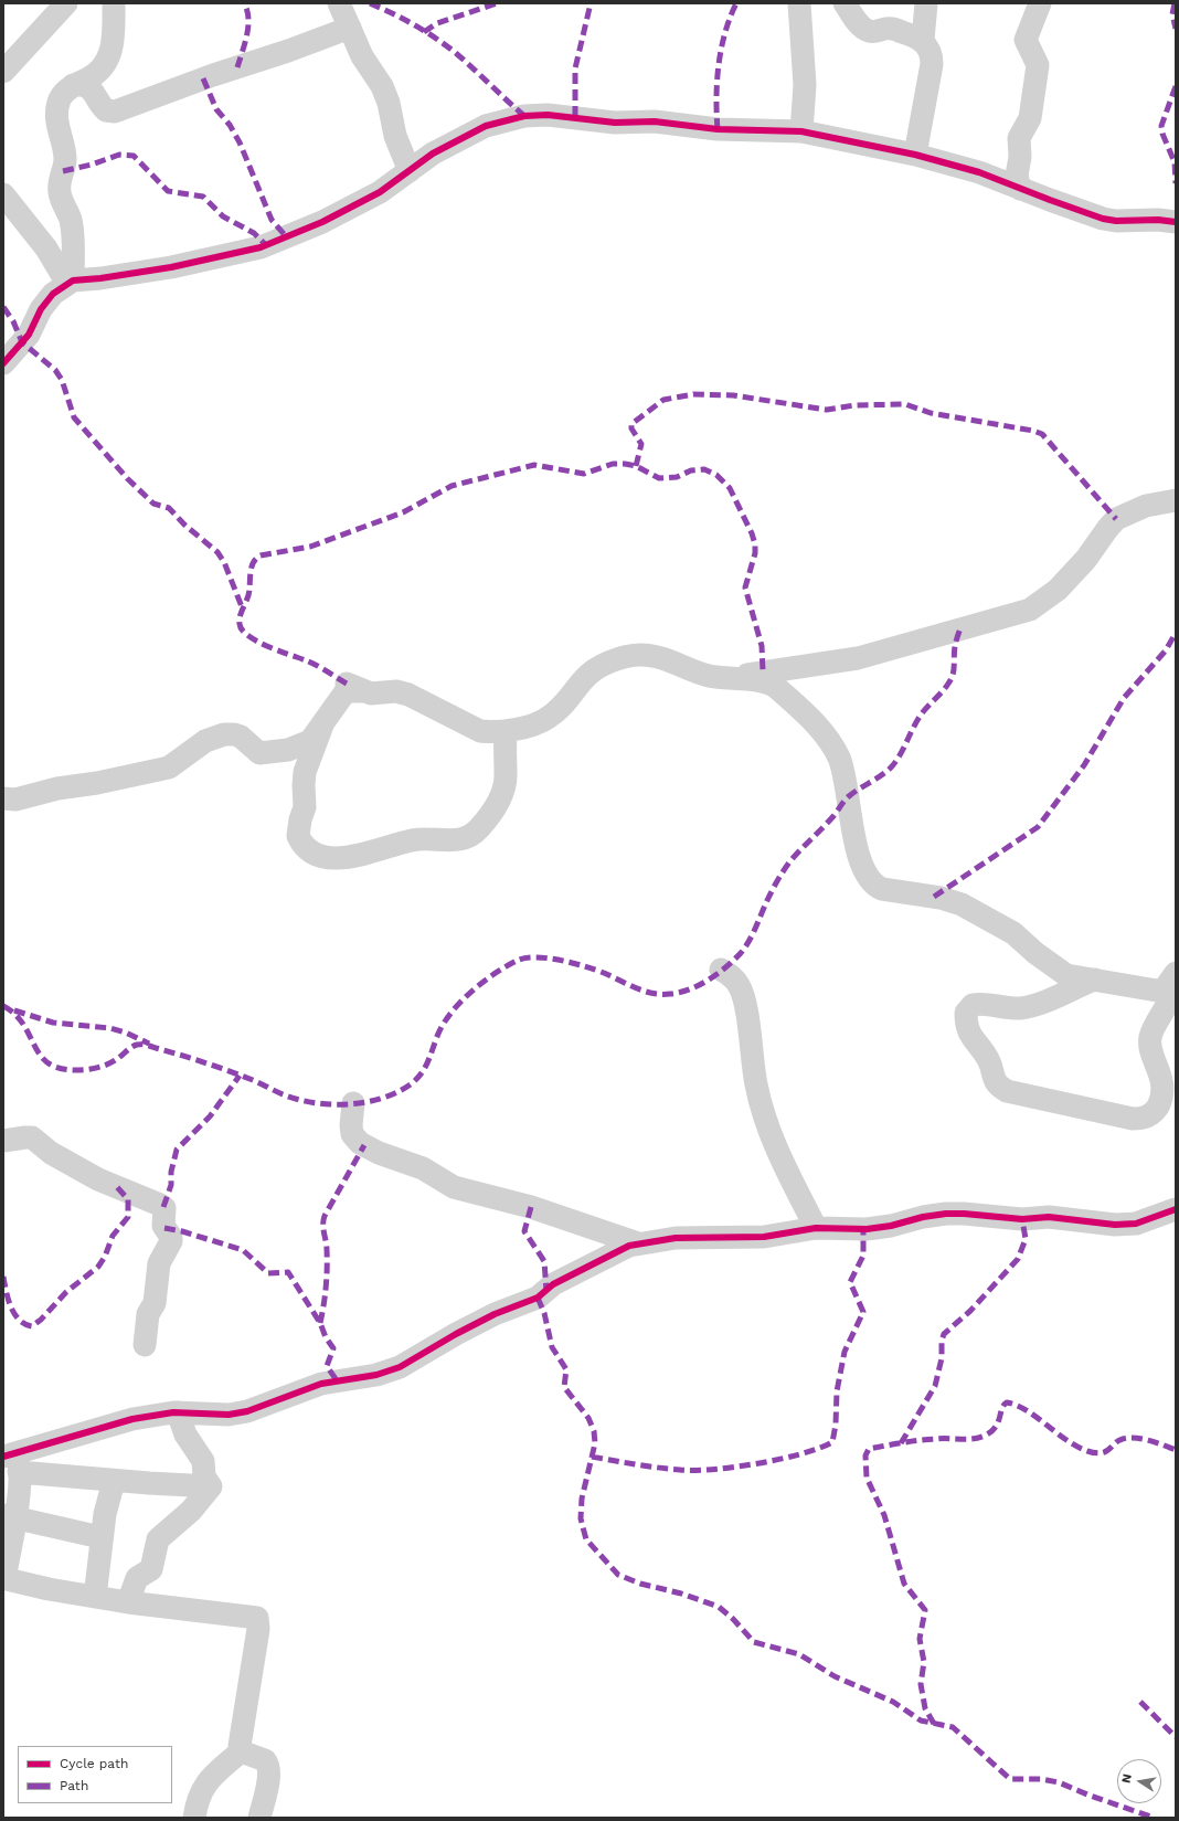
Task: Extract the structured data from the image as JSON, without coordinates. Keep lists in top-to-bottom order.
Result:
{
  "legend": ["Cycle path", "Path"],
  "north": "left"
}
